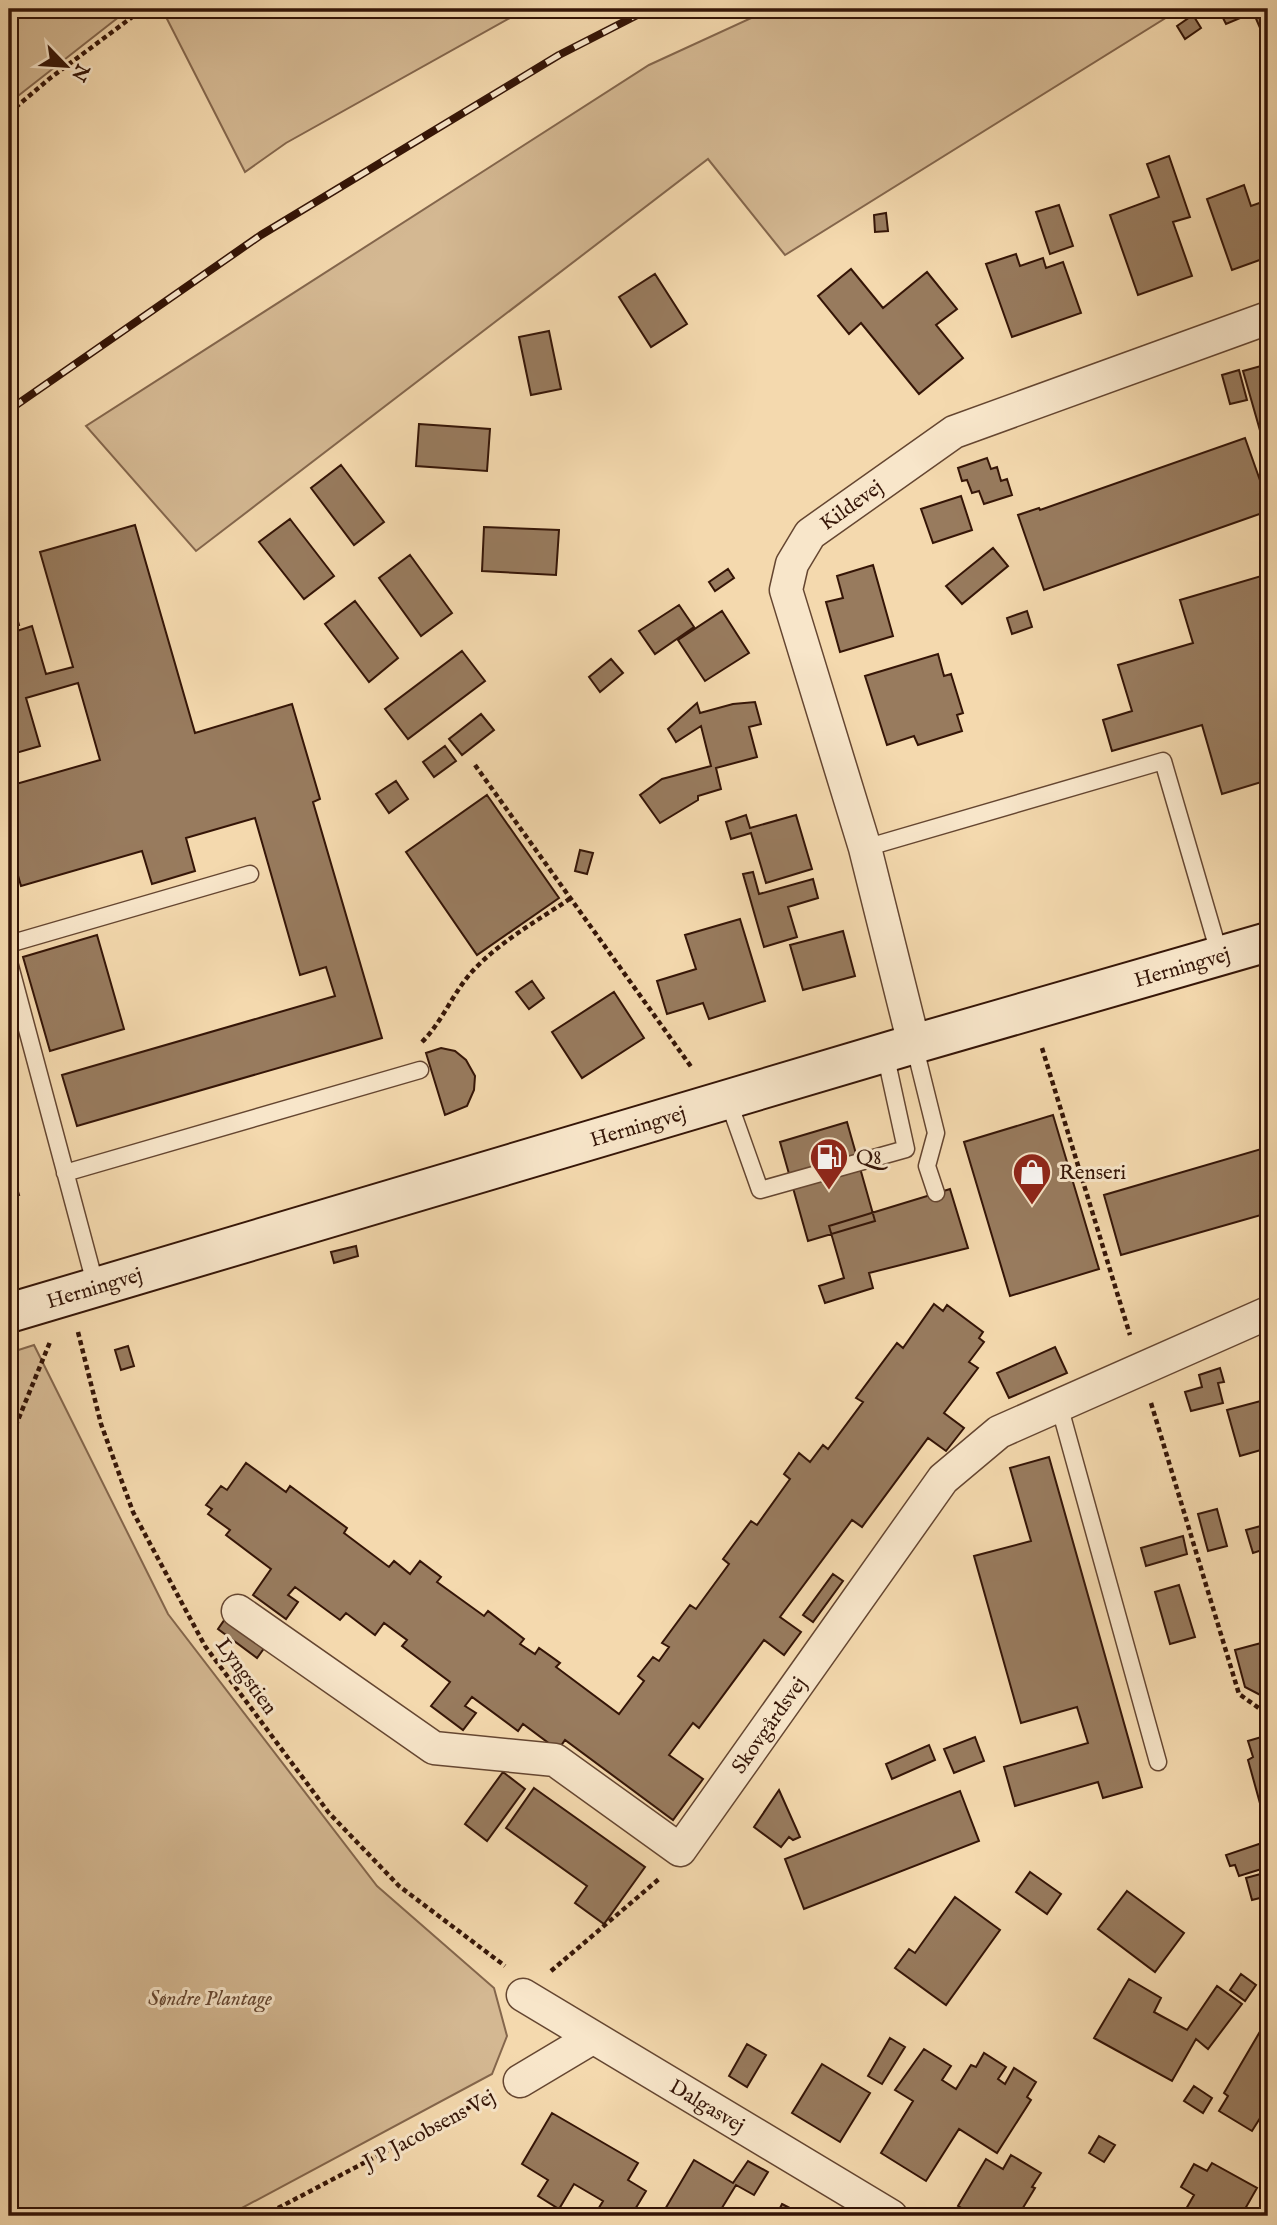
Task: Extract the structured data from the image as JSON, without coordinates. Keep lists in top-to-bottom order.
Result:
{
  "streets": {
    "street": [
      "Kildevej",
      "Herningvej",
      "Skovgårdsvej",
      "Dalgasvej",
      "J P Jacobsens Vej"
    ],
    "path": ["Lyngstien"]
  },
  "crossings": [
    ["Kildevej", "Herningvej"],
    ["Herningvej", "Lyngstien"],
    ["Lyngstien", "Dalgasvej"],
    ["Dalgasvej", "J P Jacobsens Vej"]
  ],
  "parks": ["Søndre Plantage"],
  "places": {
    "fuel station": ["Q8"],
    "shop": ["Renseri"]
  },
  "north": "bottom right"
}
